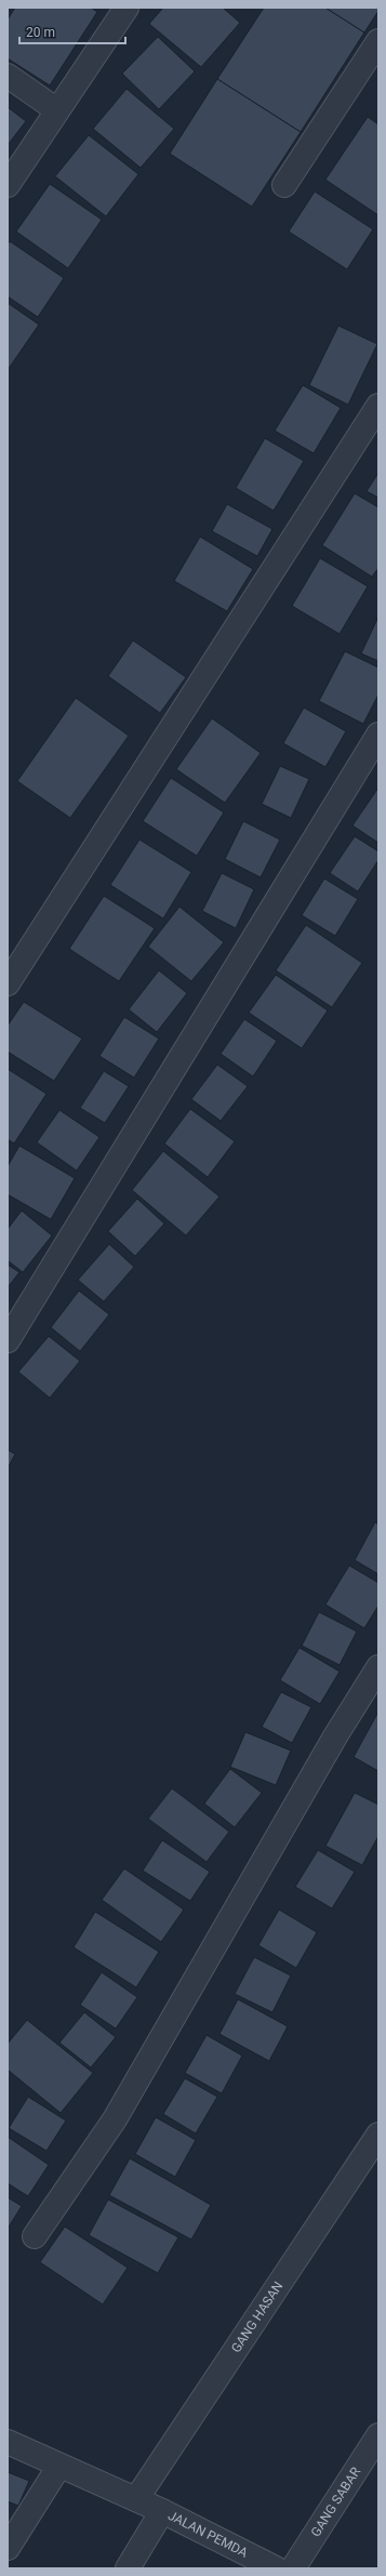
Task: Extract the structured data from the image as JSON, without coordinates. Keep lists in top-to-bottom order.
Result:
{
  "streets": {
    "street": ["GANG HASAN", "GANG SABAR", "JALAN PEMDA"]
  },
  "crossings": [
    ["GANG HASAN", "JALAN PEMDA"]
  ],
  "scale_bar": "20 m"
}
